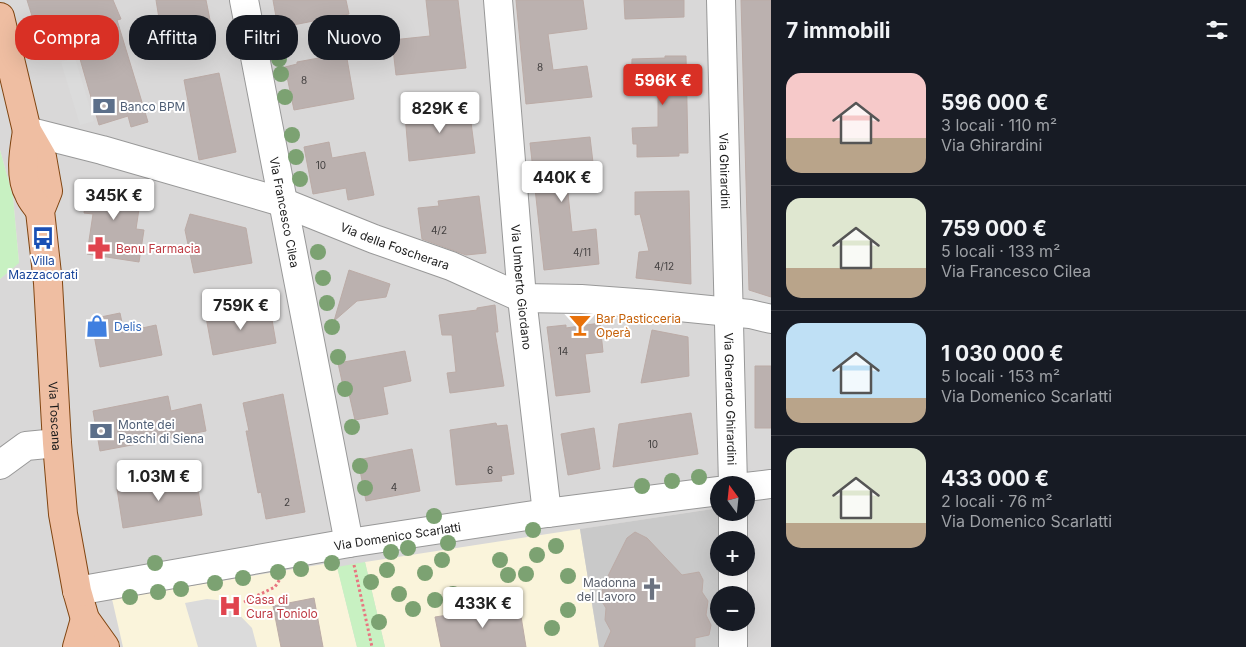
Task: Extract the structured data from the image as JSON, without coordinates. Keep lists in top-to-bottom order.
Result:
{
  "streets": {
    "main road": ["Via Toscana"],
    "street": [
      "Via Ghirardini",
      "Via Francesco Cilea",
      "Via della Foscherara",
      "Via Umberto Giordano",
      "Via Gherardo Ghirardini",
      "Via Domenico Scarlatti"
    ]
  },
  "crossings": [
    ["Via Ghirardini", "Via della Foscherara"],
    ["Via Ghirardini", "Via Gherardo Ghirardini"],
    ["Via Francesco Cilea", "Via della Foscherara"],
    ["Via Francesco Cilea", "Via Domenico Scarlatti"],
    ["Via della Foscherara", "Via Umberto Giordano"],
    ["Via della Foscherara", "Via Gherardo Ghirardini"],
    ["Via della Foscherara", "Via Toscana"],
    ["Via Umberto Giordano", "Via Domenico Scarlatti"],
    ["Via Toscana", "Via Domenico Scarlatti"]
  ],
  "places": {
    "bank": ["Banco BPM", "Monte dei Paschi di Siena"],
    "bus stop": ["Villa Mazzacorati"],
    "pharmacy": ["Benu Farmacia"],
    "bar": ["Bar Pasticceria Operà"],
    "shop": ["Delis"],
    "church": ["Madonna del Lavoro"],
    "hospital": ["Casa di Cura Toniolo"]
  },
  "house_numbers": [
    "8",
    "8",
    "10",
    "4/2",
    "4/11",
    "4/12",
    "14",
    "10",
    "6",
    "4",
    "2"
  ],
  "north": "top",
  "page": {
    "heading": "7 immobili",
    "chip": [
      "Compra",
      "Affitta",
      "Filtri",
      "Nuovo"
    ],
    "list": [
      {
        "name": "596 000 €",
        "note": "3 locali · 110 m² · Via Ghirardini"
      },
      {
        "name": "759 000 €",
        "note": "5 locali · 133 m² · Via Francesco Cilea"
      },
      {
        "name": "1 030 000 €",
        "note": "5 locali · 153 m² · Via Domenico Scarlatti"
      },
      {
        "name": "433 000 €",
        "note": "2 locali · 76 m² · Via Domenico Scarlatti"
      }
    ],
    "price": [
      "596K €",
      "829K €",
      "440K €",
      "345K €",
      "759K €",
      "1.03M €",
      "433K €"
    ],
    "map_buttons": ["+", "−"]
  }
}
